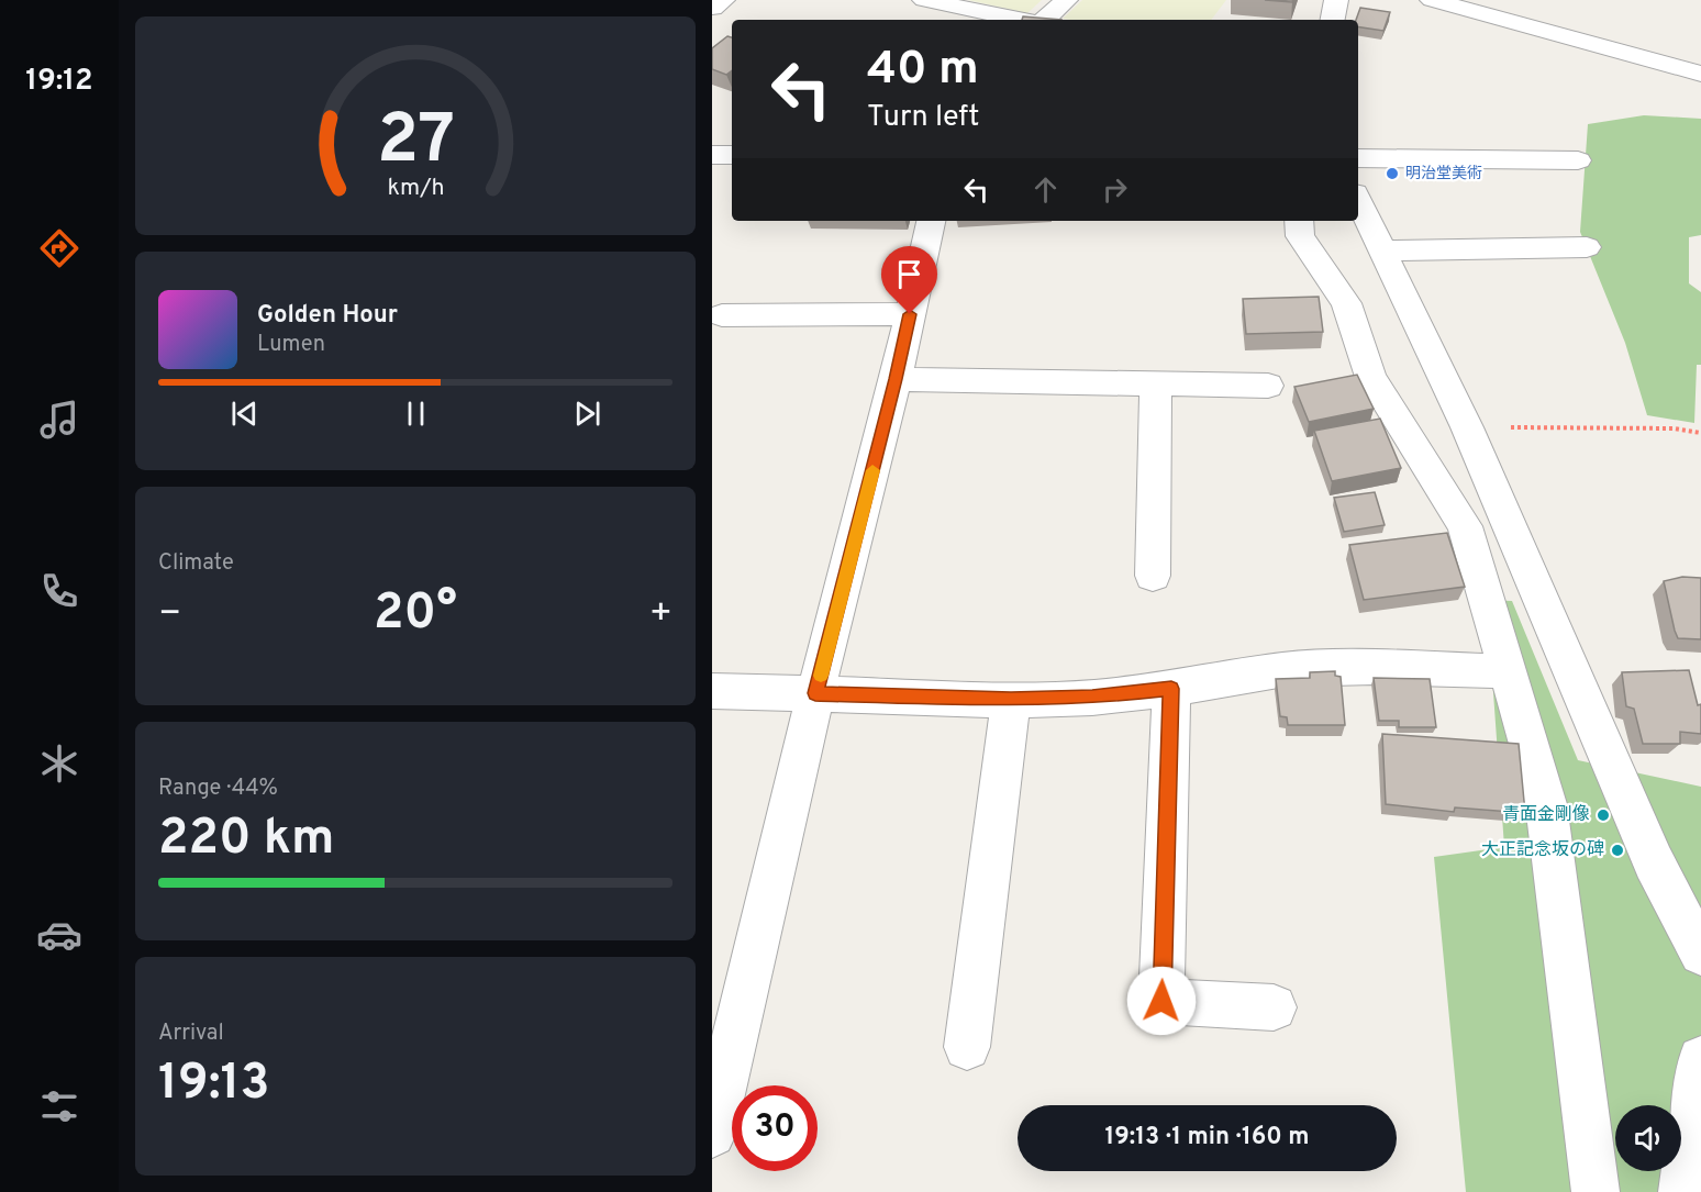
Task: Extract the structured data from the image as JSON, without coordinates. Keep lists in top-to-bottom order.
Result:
{
  "places": ["明治堂美術", "青面金剛像", "大正記念坂の碑"],
  "page": {
    "tabs": "19:12",
    "turn": ["40 m", "Turn left"],
    "song": ["Golden Hour", "Lumen"],
    "tile": [
      "Climate",
      ["Range · 44%", "220 km"],
      ["Arrival", "19:13"]
    ],
    "heat": ["−", "20°", "+"],
    "limit": "30",
    "trip": "19:13 · 1 min · 160 m",
    "gauge": ["27", "km/h"]
  }
}
